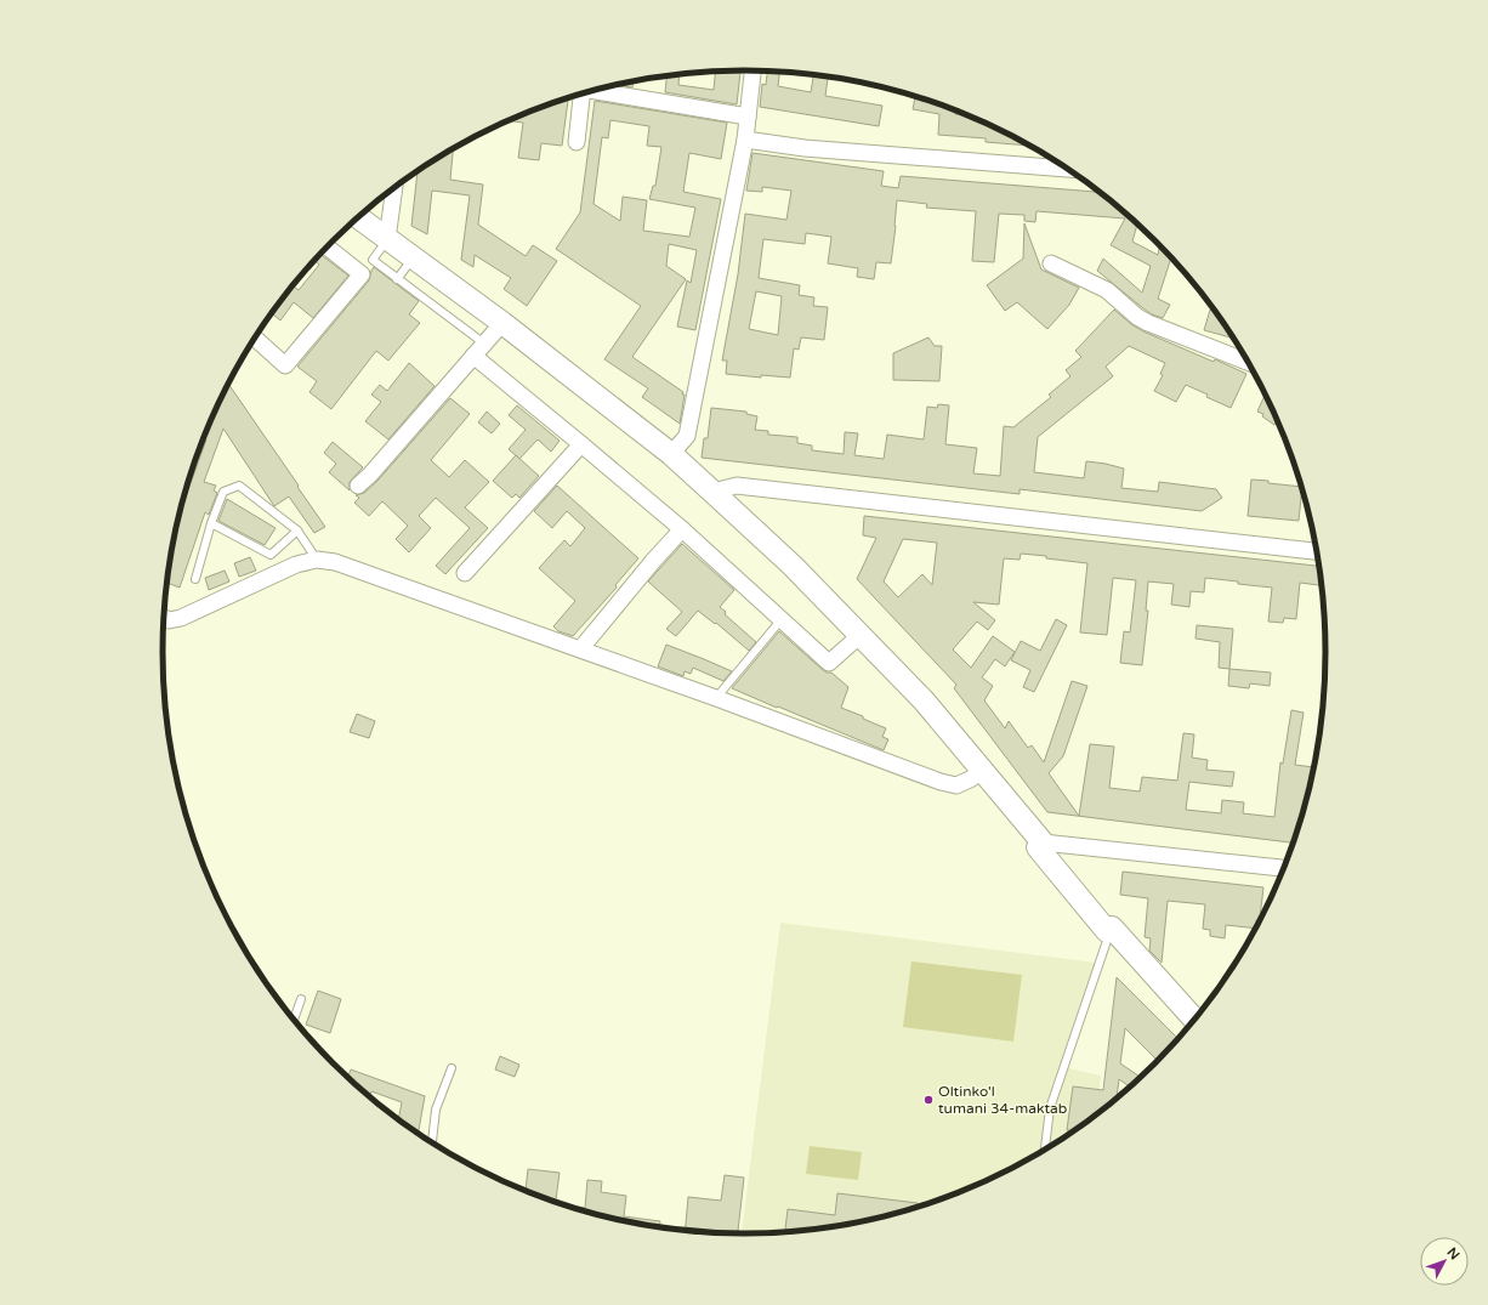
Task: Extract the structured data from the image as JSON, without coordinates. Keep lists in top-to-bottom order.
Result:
{
  "places": ["Oltinko'l tumani 34-maktab"],
  "north": "top right"
}
